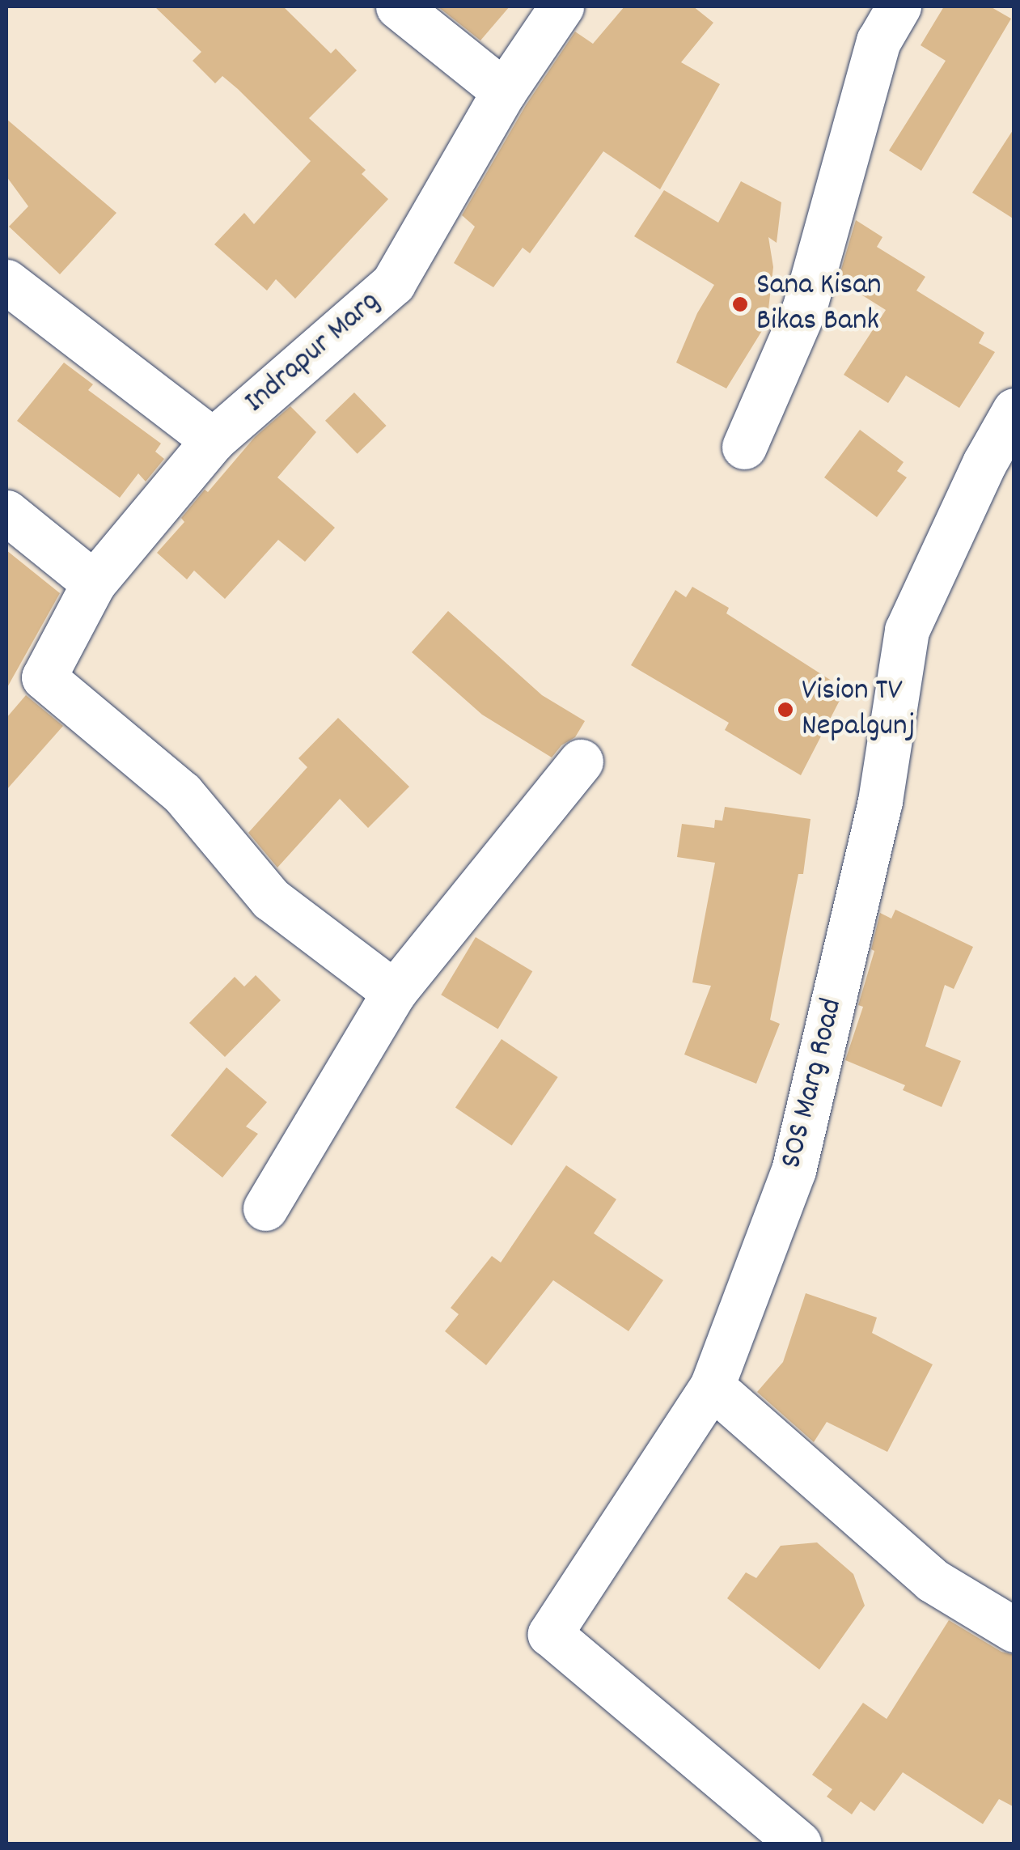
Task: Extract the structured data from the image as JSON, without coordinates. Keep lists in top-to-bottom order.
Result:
{
  "streets": {
    "street": ["Indrapur Marg", "SOS Marg Road"]
  },
  "places": ["Sana Kisan Bikas Bank", "Vision TV Nepalgunj"]
}
